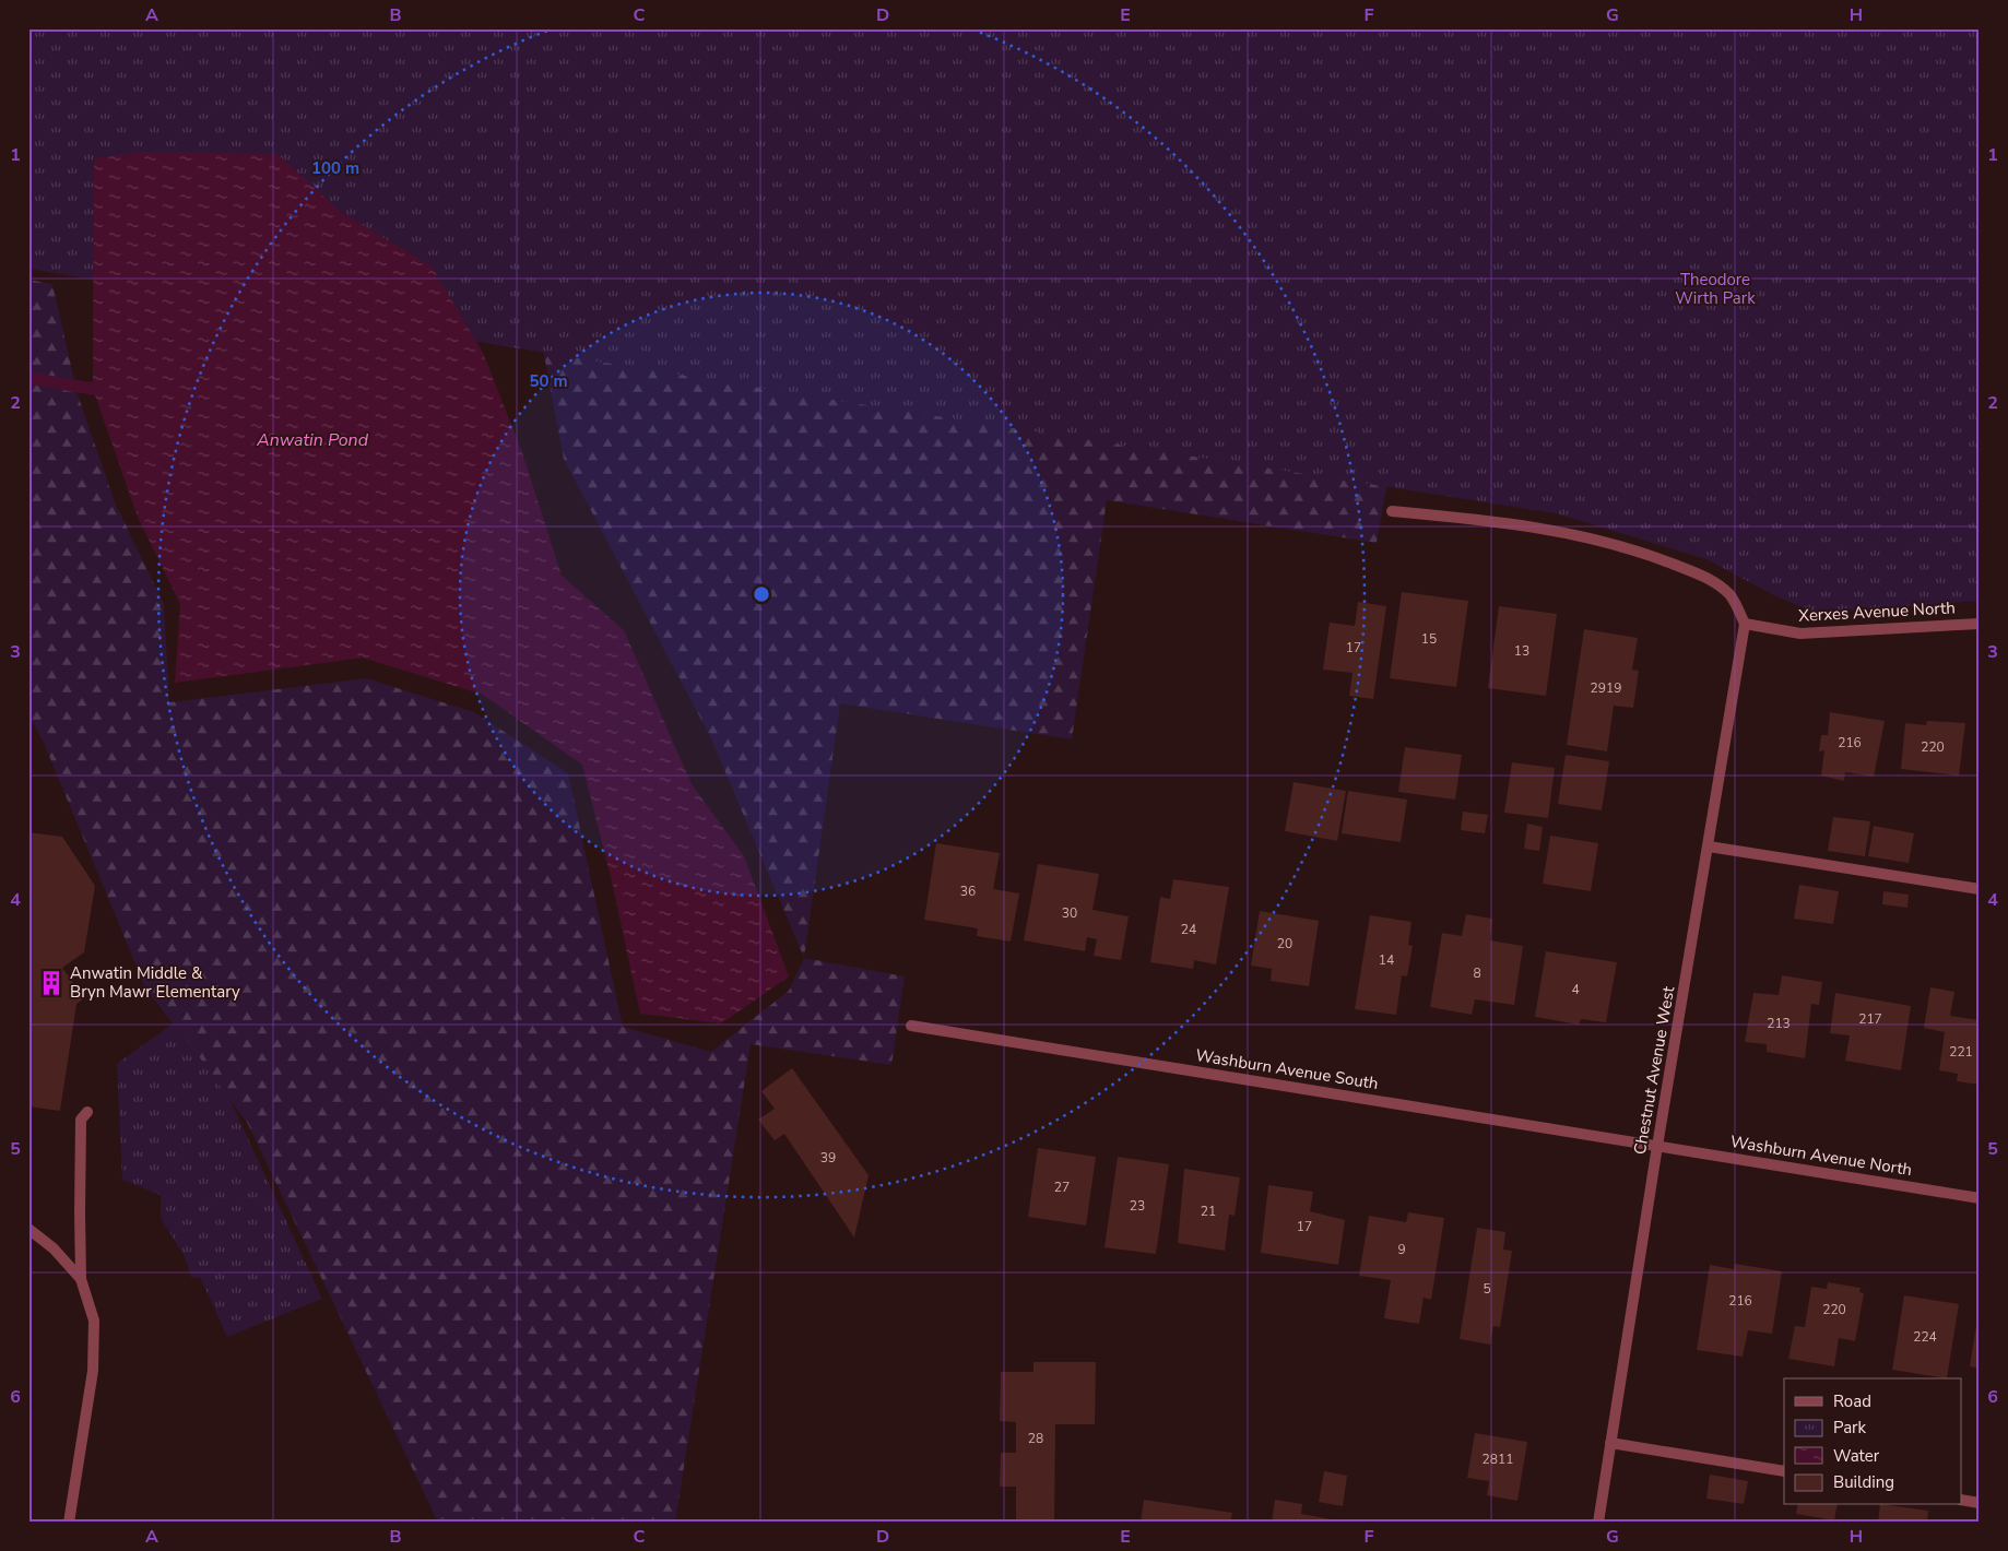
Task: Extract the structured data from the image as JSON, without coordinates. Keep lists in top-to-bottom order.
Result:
{
  "streets": {
    "street": [
      "Xerxes Avenue North",
      "Washburn Avenue South",
      "Chestnut Avenue West",
      "Washburn Avenue North"
    ]
  },
  "crossings": [
    ["Xerxes Avenue North", "Chestnut Avenue West"],
    ["Washburn Avenue South", "Chestnut Avenue West"],
    ["Washburn Avenue South", "Washburn Avenue North"],
    ["Chestnut Avenue West", "Washburn Avenue North"]
  ],
  "water": ["Anwatin Pond"],
  "parks": ["Theodore Wirth Park"],
  "places": {
    "building": ["Anwatin Middle & Bryn Mawr Elementary"]
  },
  "house_numbers": [
    "15",
    "17",
    "13",
    "2919",
    "216",
    "220",
    "36",
    "30",
    "24",
    "20",
    "14",
    "8",
    "4",
    "217",
    "213",
    "221",
    "39",
    "27",
    "23",
    "21",
    "17",
    "9",
    "5",
    "216",
    "220",
    "224",
    "28",
    "2811"
  ],
  "legend": [
    "Road",
    "Park",
    "Water",
    "Building"
  ],
  "grid": {
    "columns": [
      "A",
      "B",
      "C",
      "D",
      "E",
      "F",
      "G",
      "H"
    ],
    "rows": [
      "1",
      "2",
      "3",
      "4",
      "5",
      "6"
    ]
  },
  "rings": ["100 m", "50 m"]
}
